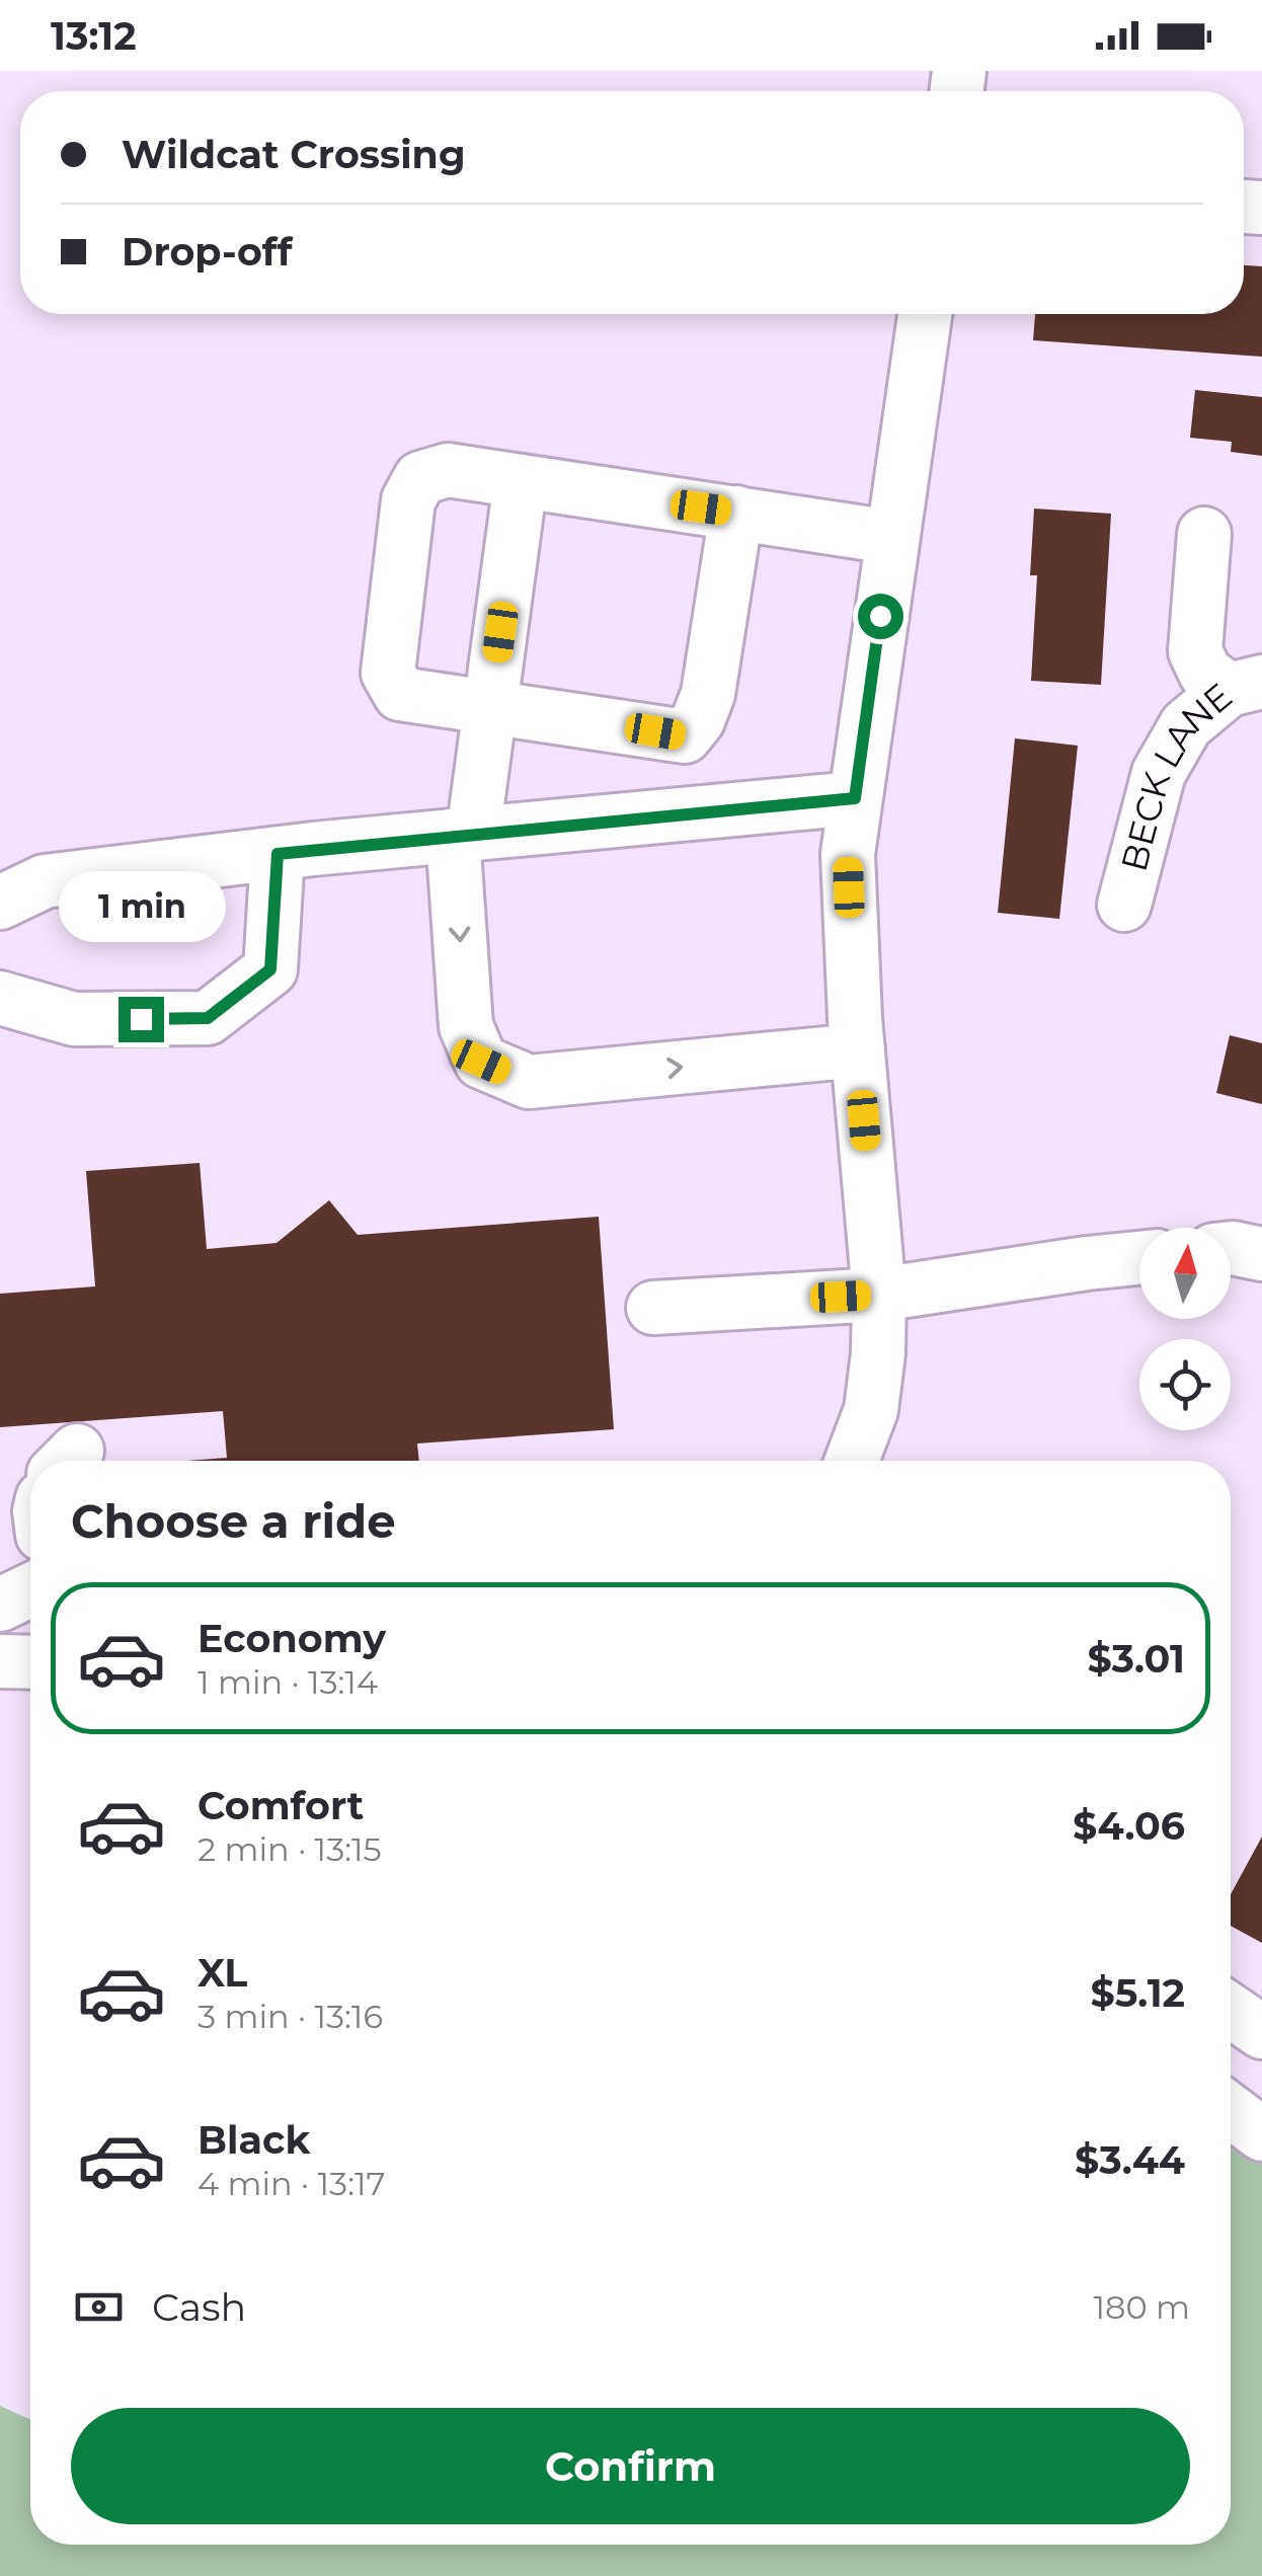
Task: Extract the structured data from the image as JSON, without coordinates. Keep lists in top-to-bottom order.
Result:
{
  "streets": {
    "street": ["BECK LANE"]
  },
  "north": "top",
  "page": {
    "status": "13:12",
    "banner": ["Wildcat Crossing", "Drop-off"],
    "bubble": "1 min",
    "heading": "Choose a ride",
    "list": [
      {
        "name": "Economy",
        "note": "1 min · 13:14",
        "value": "$3.01"
      },
      {
        "name": "Comfort",
        "note": "2 min · 13:15",
        "value": "$4.06"
      },
      {
        "name": "XL",
        "note": "3 min · 13:16",
        "value": "$5.12"
      },
      {
        "name": "Black",
        "note": "4 min · 13:17",
        "value": "$3.44"
      }
    ],
    "pay": ["Cash", "180 m"],
    "buttons": "Confirm"
  }
}
